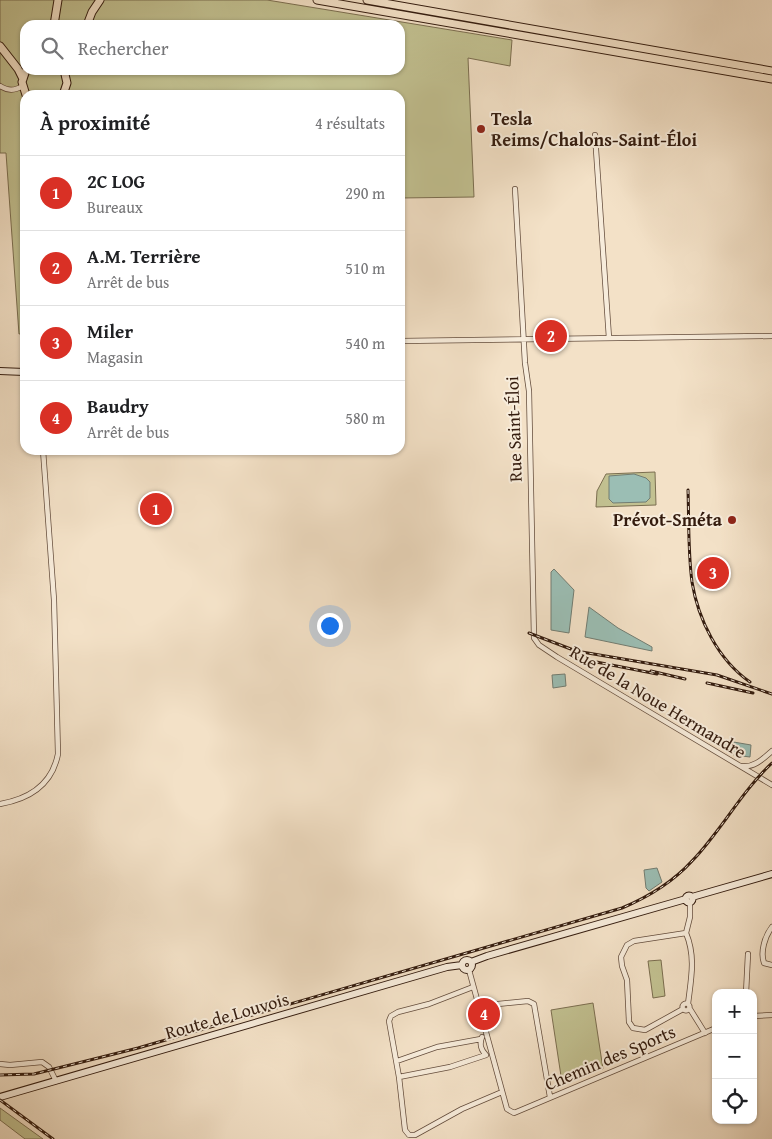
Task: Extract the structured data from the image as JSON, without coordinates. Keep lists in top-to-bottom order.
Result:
{
  "streets": {
    "street": [
      "Rue Saint-Éloi",
      "Rue de la Noue Hermandre",
      "Route de Louvois",
      "Chemin des Sports"
    ]
  },
  "crossings": [
    ["Rue Saint-Éloi", "Rue de la Noue Hermandre"]
  ],
  "places": ["Tesla Reims/Chalons-Saint-Éloi", "Prévot-Sméta"],
  "page": {
    "search": "Rechercher",
    "heading": ["À proximité", "4 résultats"],
    "list": [
      {
        "mark": "1",
        "name": "2C LOG",
        "note": "Bureaux",
        "value": "290 m"
      },
      {
        "mark": "2",
        "name": "A.M. Terrière",
        "note": "Arrêt de bus",
        "value": "510 m"
      },
      {
        "mark": "3",
        "name": "Miler",
        "note": "Magasin",
        "value": "540 m"
      },
      {
        "mark": "4",
        "name": "Baudry",
        "note": "Arrêt de bus",
        "value": "580 m"
      }
    ],
    "pins": [
      "2",
      "1",
      "3",
      "4"
    ],
    "map_buttons": ["+", "−"]
  }
}
